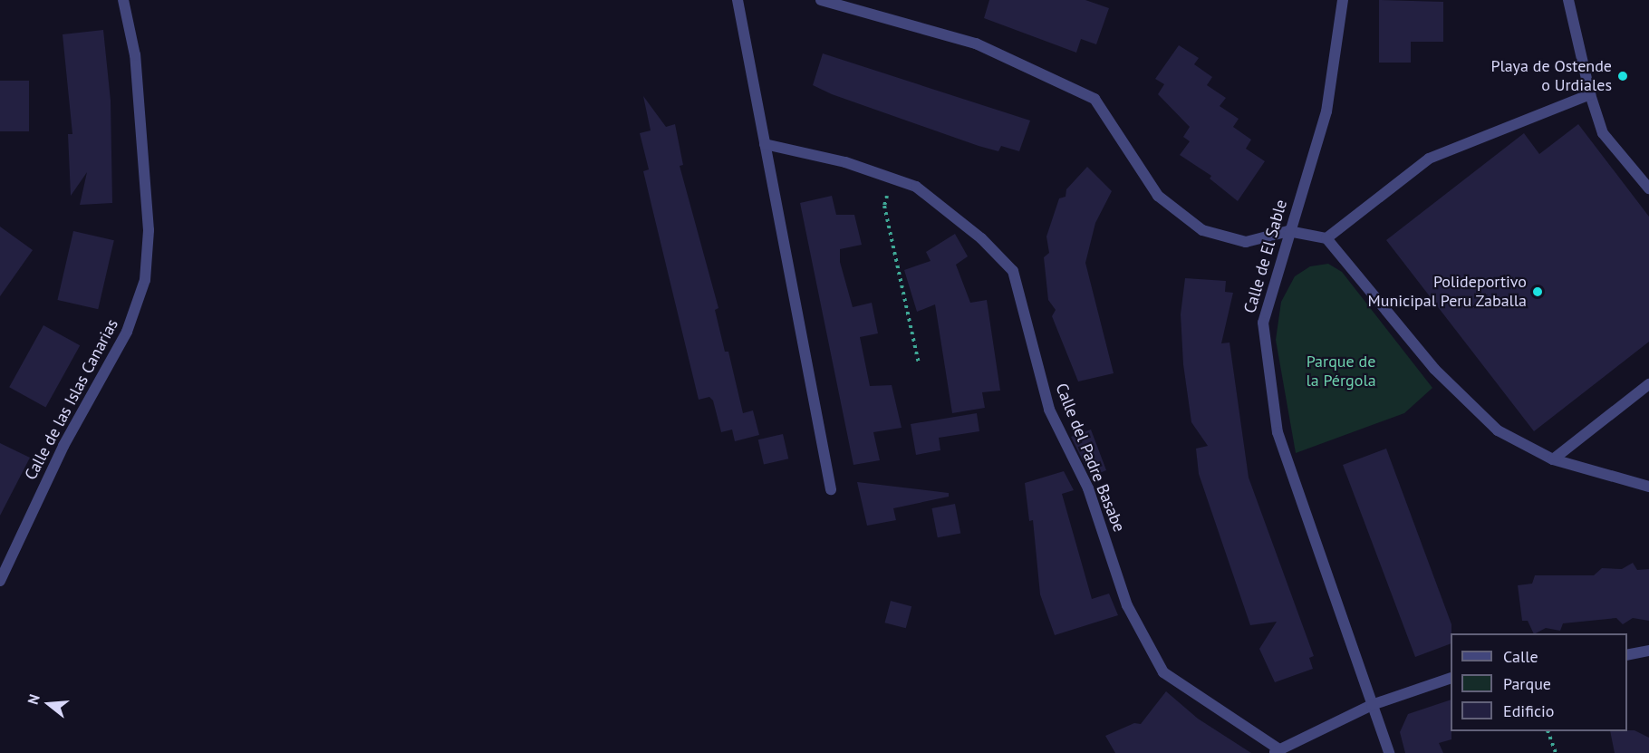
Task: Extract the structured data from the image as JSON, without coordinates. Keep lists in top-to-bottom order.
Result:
{
  "streets": {
    "street": ["Calle de El Sable", "Calle de las Islas Canarias", "Calle del Padre Basabe"]
  },
  "crossings": [
    ["Calle de El Sable", "Calle del Padre Basabe"]
  ],
  "parks": ["Parque de la Pérgola"],
  "places": ["Playa de Ostende o Urdiales", "Polideportivo Municipal Peru Zaballa"],
  "legend": ["Calle", "Parque", "Edificio"],
  "north": "left"
}
